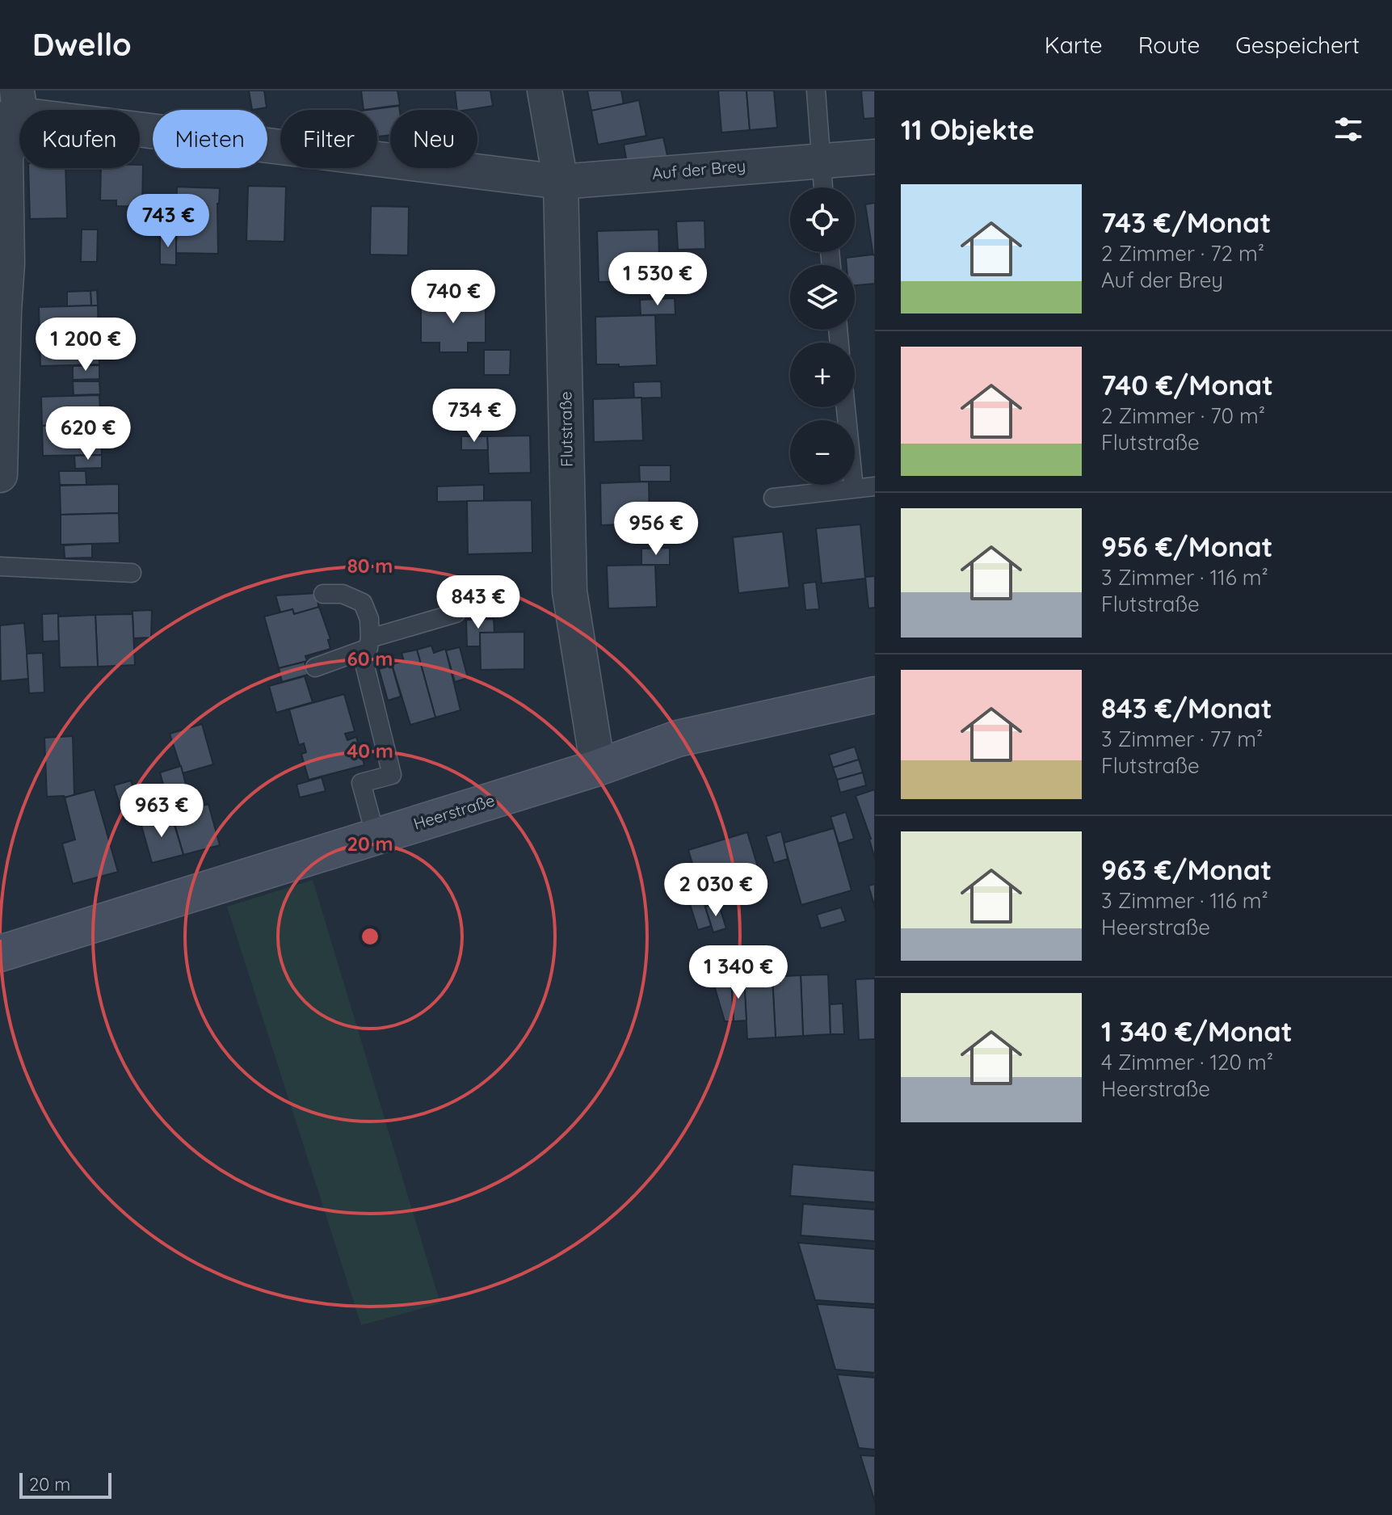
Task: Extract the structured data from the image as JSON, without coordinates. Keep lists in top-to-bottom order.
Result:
{
  "streets": {
    "main road": ["Heerstraße"],
    "street": ["Auf der Brey", "Flutstraße"]
  },
  "crossings": [
    ["Auf der Brey", "Flutstraße"],
    ["Flutstraße", "Heerstraße"]
  ],
  "scale_bar": "20 m",
  "page": {
    "header": "Dwello",
    "nav": ["Karte", "Route", "Gespeichert"],
    "heading": "11 Objekte",
    "chip": [
      "Kaufen",
      "Mieten",
      "Filter",
      "Neu"
    ],
    "list": [
      {
        "name": "743 €/Monat",
        "note": "2 Zimmer · 72 m² · Auf der Brey"
      },
      {
        "name": "740 €/Monat",
        "note": "2 Zimmer · 70 m² · Flutstraße"
      },
      {
        "name": "956 €/Monat",
        "note": "3 Zimmer · 116 m² · Flutstraße"
      },
      {
        "name": "843 €/Monat",
        "note": "3 Zimmer · 77 m² · Flutstraße"
      },
      {
        "name": "963 €/Monat",
        "note": "3 Zimmer · 116 m² · Heerstraße"
      },
      {
        "name": "1 340 €/Monat",
        "note": "4 Zimmer · 120 m² · Heerstraße"
      }
    ],
    "map_buttons": ["+", "−"],
    "price": [
      "743 €",
      "1 530 €",
      "740 €",
      "1 200 €",
      "734 €",
      "620 €",
      "956 €",
      "843 €",
      "963 €",
      "2 030 €",
      "1 340 €"
    ],
    "scale": "20 m"
  },
  "rings": [
    "80 m",
    "60 m",
    "40 m",
    "20 m"
  ]
}
